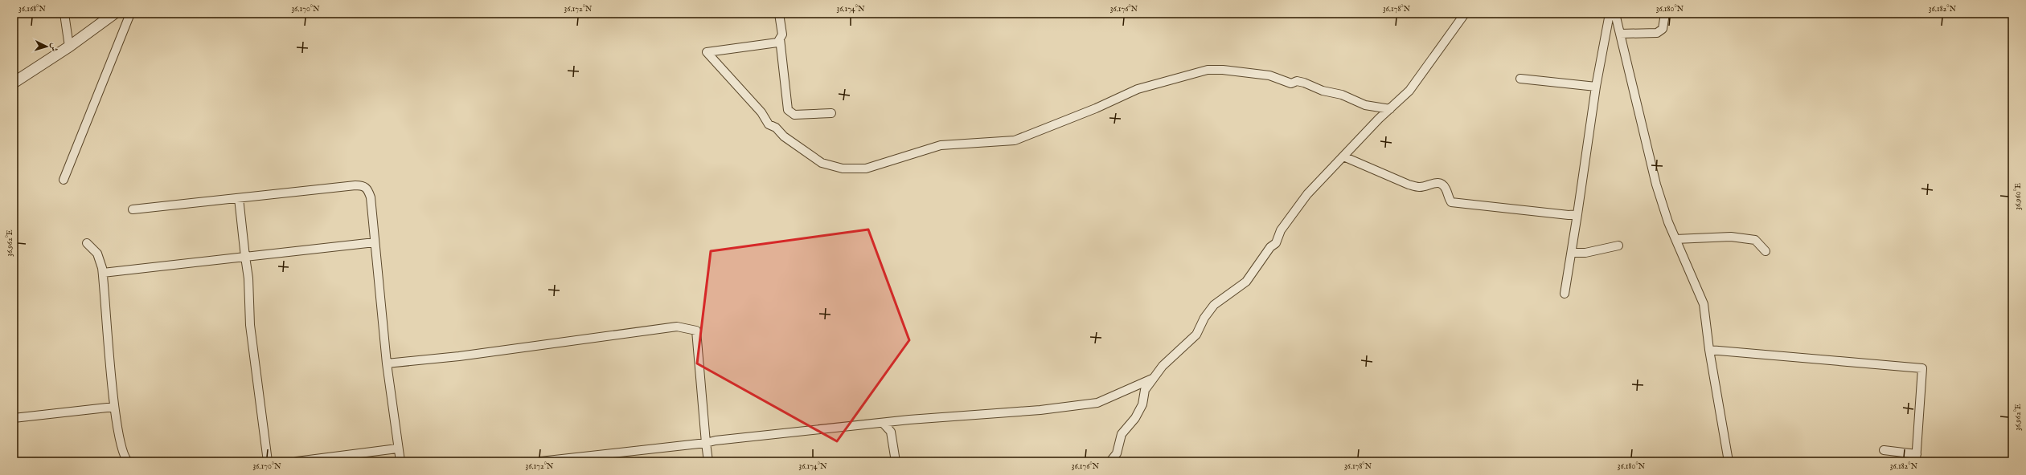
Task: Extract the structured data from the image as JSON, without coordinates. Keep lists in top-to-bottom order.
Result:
{
  "north": "right",
  "coordinates": [
    "36.168°N",
    "36.170°N",
    "36.172°N",
    "36.174°N",
    "36.176°N",
    "36.178°N",
    "36.180°N",
    "36.182°N",
    "36.960°E",
    "36.962°E"
  ]
}
